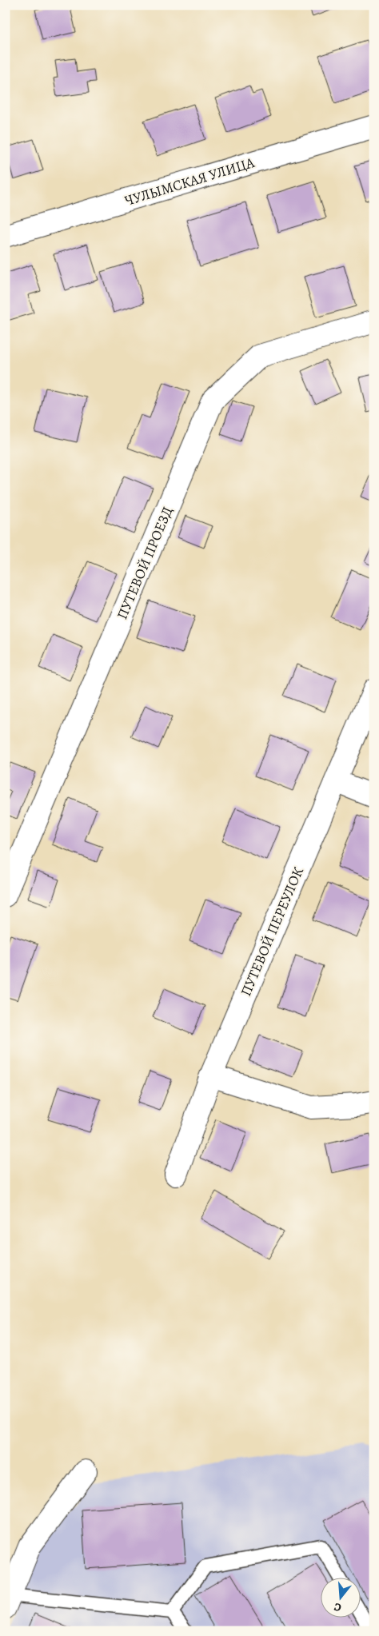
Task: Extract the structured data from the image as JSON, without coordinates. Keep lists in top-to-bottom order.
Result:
{
  "streets": {
    "street": ["ЧУЛЫМСКАЯ УЛИЦА", "ПУТЕВОЙ ПРОЕЗД", "ПУТЕВОЙ ПЕРЕУЛОК"]
  },
  "north": "bottom"
}
